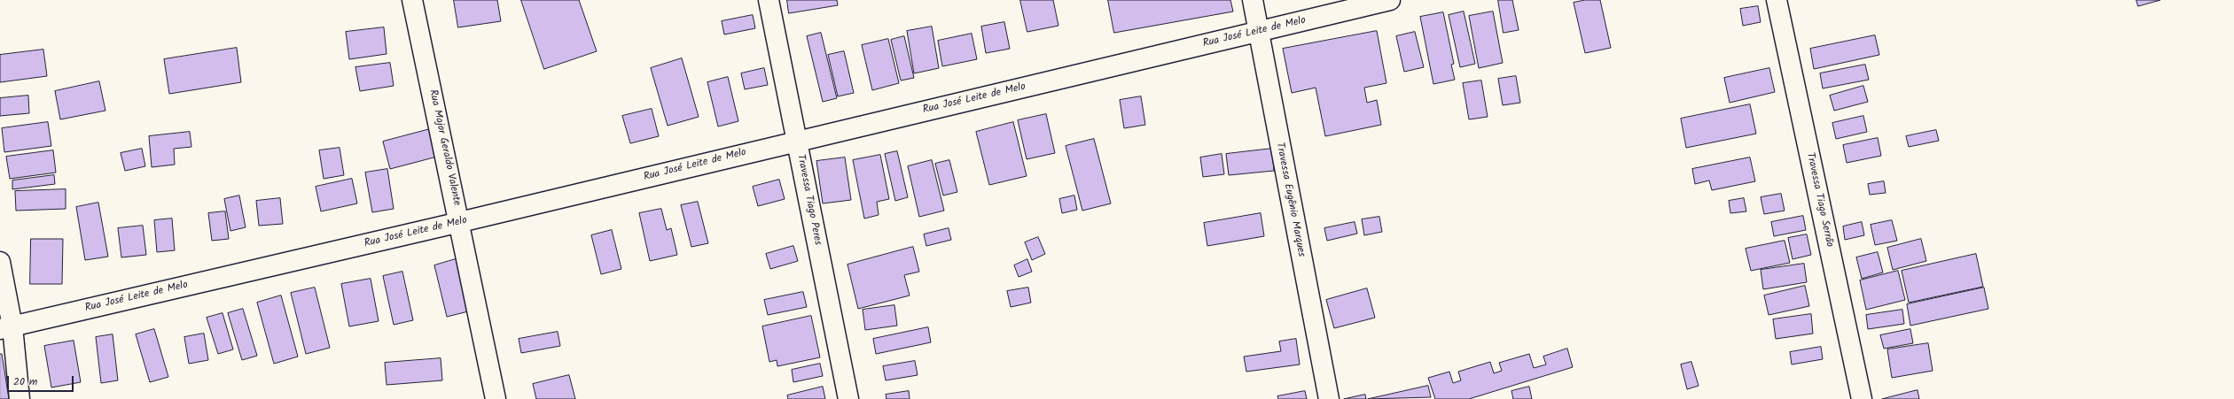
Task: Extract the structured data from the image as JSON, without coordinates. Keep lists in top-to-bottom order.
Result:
{
  "streets": {
    "street": [
      "Rua José Leite de Melo",
      "Rua Major Geraldo Valente",
      "Travessa Tiago Peres",
      "Travessa Eugênio Marques",
      "Travessa Tiago Serrão"
    ]
  },
  "crossings": [
    ["Rua José Leite de Melo", "Rua Major Geraldo Valente"],
    ["Rua José Leite de Melo", "Travessa Tiago Peres"],
    ["Rua José Leite de Melo", "Travessa Eugênio Marques"]
  ],
  "scale_bar": "20 m"
}
